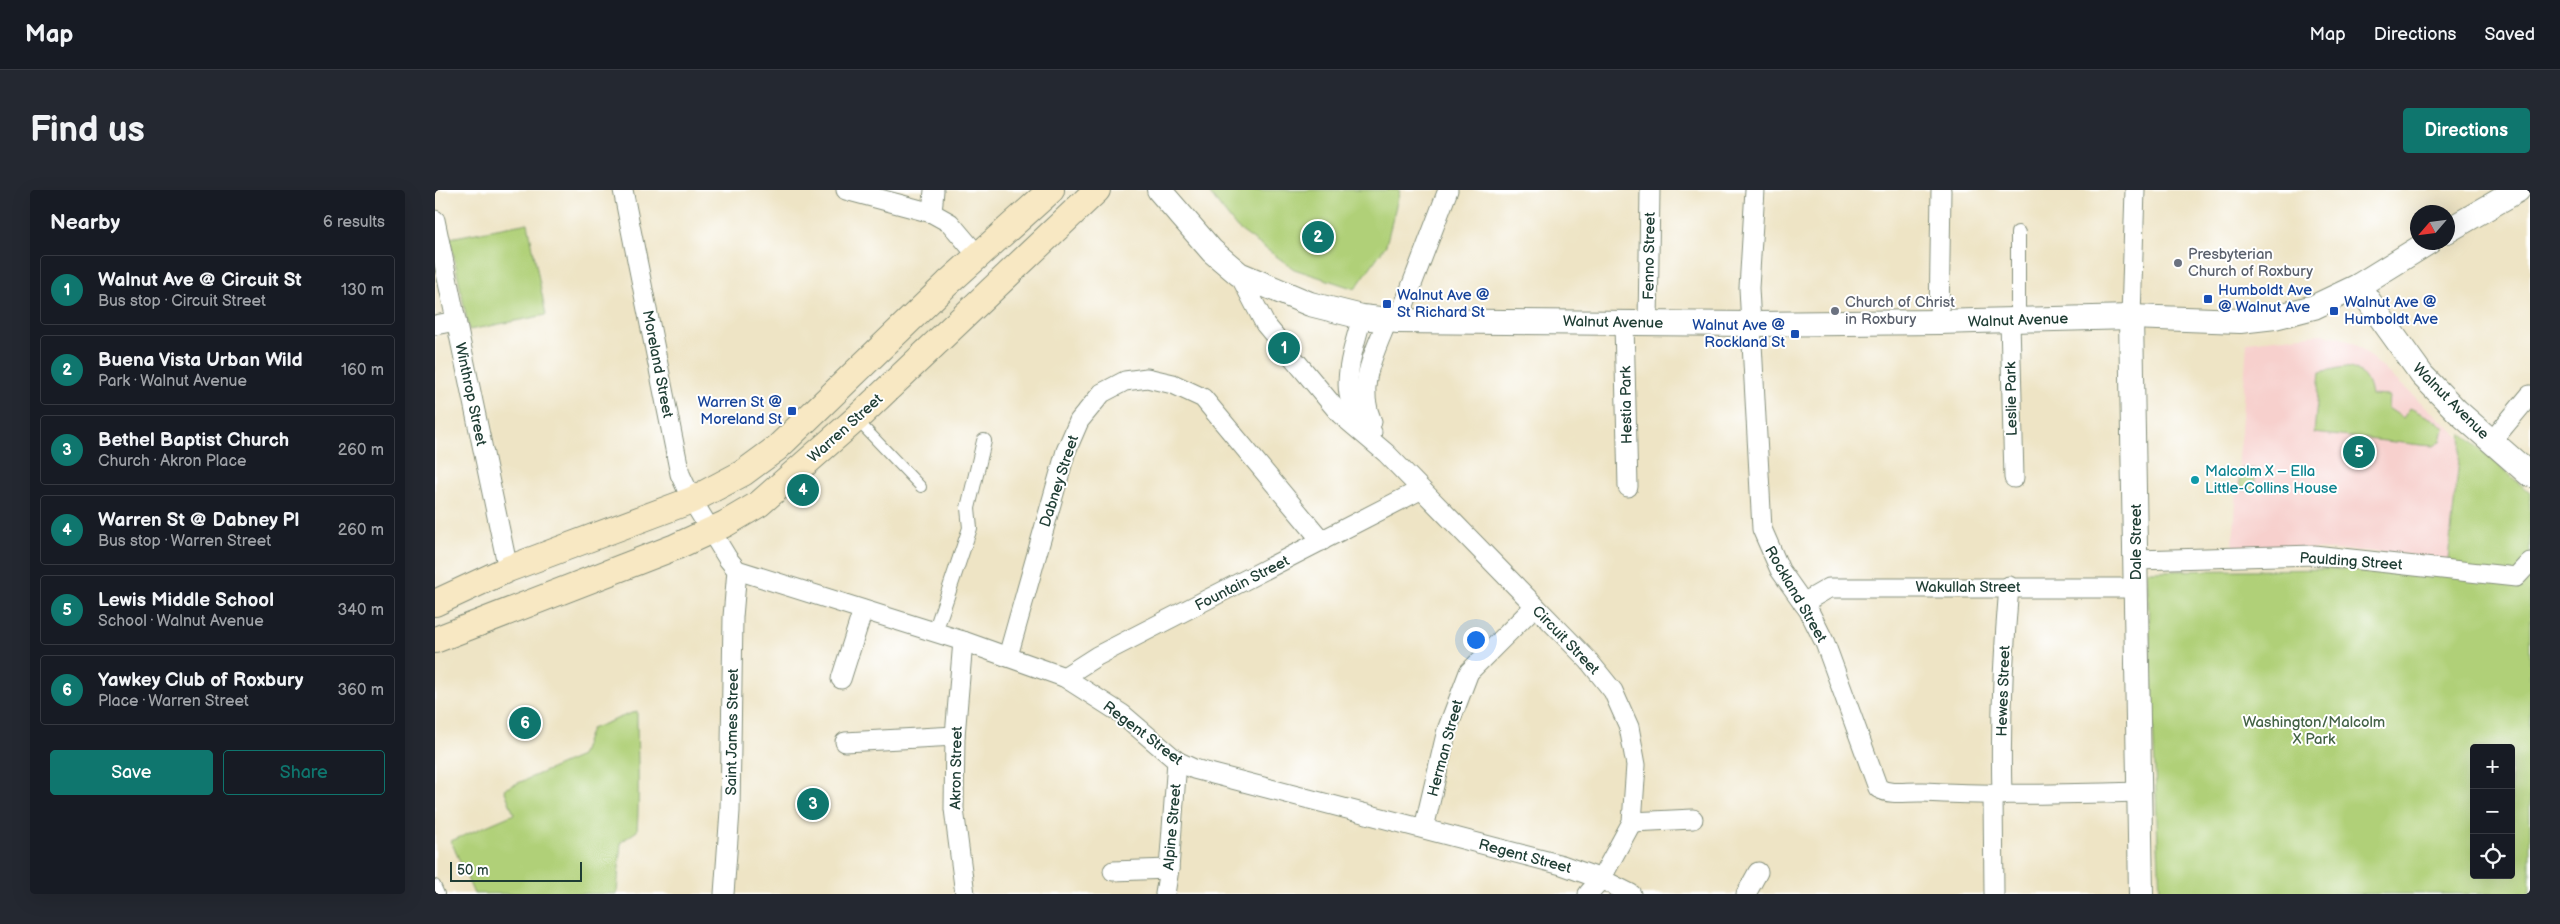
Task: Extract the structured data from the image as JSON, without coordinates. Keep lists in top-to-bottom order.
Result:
{
  "streets": {
    "main road": ["Warren Street"],
    "street": [
      "Fenno Street",
      "Walnut Avenue",
      "Moreland Street",
      "Winthrop Street",
      "Leslie Park",
      "Hestia Park",
      "Dabney Street",
      "Dale Street",
      "Paulding Street",
      "Fountain Street",
      "Wakullah Street",
      "Rockland Street",
      "Circuit Street",
      "Hewes Street",
      "Saint James Street",
      "Regent Street",
      "Herman Street",
      "Akron Street",
      "Alpine Street"
    ]
  },
  "crossings": [
    ["Fenno Street", "Walnut Avenue"],
    ["Walnut Avenue", "Leslie Park"],
    ["Walnut Avenue", "Hestia Park"],
    ["Walnut Avenue", "Dale Street"],
    ["Walnut Avenue", "Rockland Street"],
    ["Walnut Avenue", "Circuit Street"],
    ["Moreland Street", "Warren Street"],
    ["Winthrop Street", "Warren Street"],
    ["Dabney Street", "Fountain Street"],
    ["Dabney Street", "Regent Street"],
    ["Dale Street", "Paulding Street"],
    ["Dale Street", "Wakullah Street"],
    ["Dale Street", "Rockland Street"],
    ["Fountain Street", "Circuit Street"],
    ["Fountain Street", "Regent Street"],
    ["Wakullah Street", "Rockland Street"],
    ["Wakullah Street", "Hewes Street"],
    ["Rockland Street", "Hewes Street"],
    ["Circuit Street", "Regent Street"],
    ["Circuit Street", "Herman Street"],
    ["Saint James Street", "Regent Street"],
    ["Regent Street", "Herman Street"],
    ["Regent Street", "Akron Street"],
    ["Regent Street", "Alpine Street"]
  ],
  "parks": ["Washington/Malcolm X Park"],
  "places": {
    "other": ["Presbyterian Church of Roxbury", "Church of Christ in Roxbury", "Malcolm X – Ella Little-Collins House"],
    "transit": [
      "Humboldt Ave @ Walnut Ave",
      "Walnut Ave @ St Richard St",
      "Walnut Ave @ Humboldt Ave",
      "Walnut Ave @ Rockland St",
      "Warren St @ Moreland St"
    ]
  },
  "scale_bar": "50 m",
  "north": "bottom left",
  "page": {
    "header": "Map",
    "nav": ["Map", "Directions", "Saved"],
    "buttons": [
      "Directions",
      ["Save", "Share"]
    ],
    "title": "Find us",
    "heading": ["Nearby", "6 results"],
    "pins": [
      "2",
      "1",
      "5",
      "4",
      "6",
      "3"
    ],
    "list": [
      {
        "mark": "1",
        "name": "Walnut Ave @ Circuit St",
        "note": "Bus stop · Circuit Street",
        "value": "130 m"
      },
      {
        "mark": "2",
        "name": "Buena Vista Urban Wild",
        "note": "Park · Walnut Avenue",
        "value": "160 m"
      },
      {
        "mark": "3",
        "name": "Bethel Baptist Church",
        "note": "Church · Akron Place",
        "value": "260 m"
      },
      {
        "mark": "4",
        "name": "Warren St @ Dabney Pl",
        "note": "Bus stop · Warren Street",
        "value": "260 m"
      },
      {
        "mark": "5",
        "name": "Lewis Middle School",
        "note": "School · Walnut Avenue",
        "value": "340 m"
      },
      {
        "mark": "6",
        "name": "Yawkey Club of Roxbury",
        "note": "Place · Warren Street",
        "value": "360 m"
      }
    ],
    "map_buttons": ["+", "−"],
    "scale": "50 m"
  }
}
